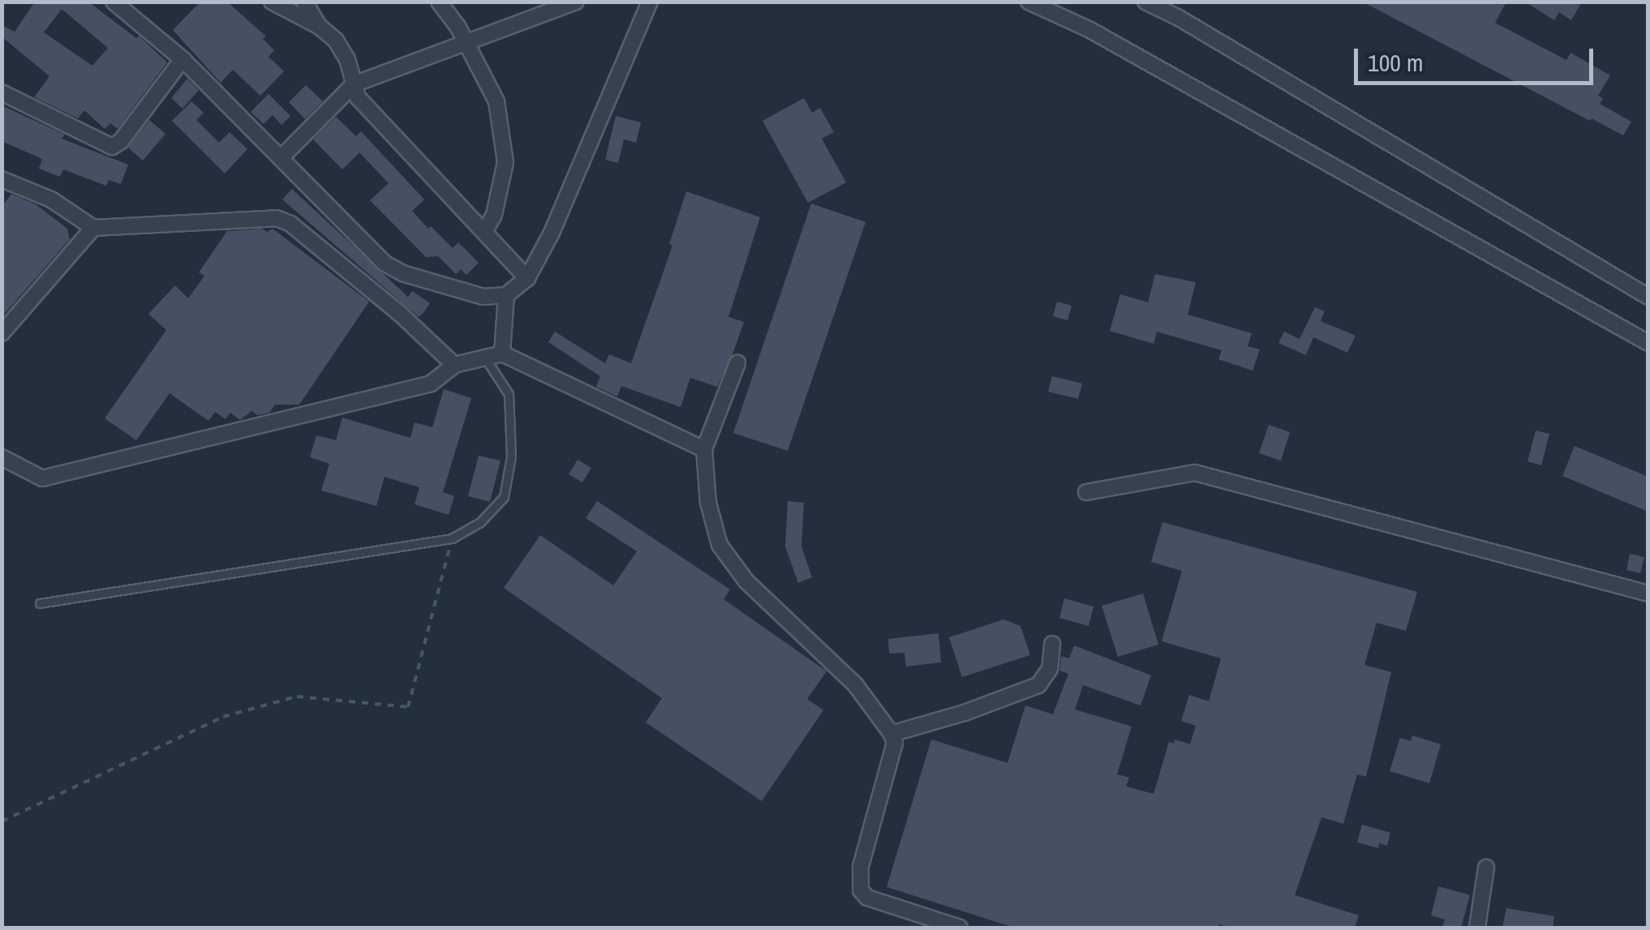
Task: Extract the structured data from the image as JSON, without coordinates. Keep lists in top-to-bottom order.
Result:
{
  "scale_bar": "100 m"
}
